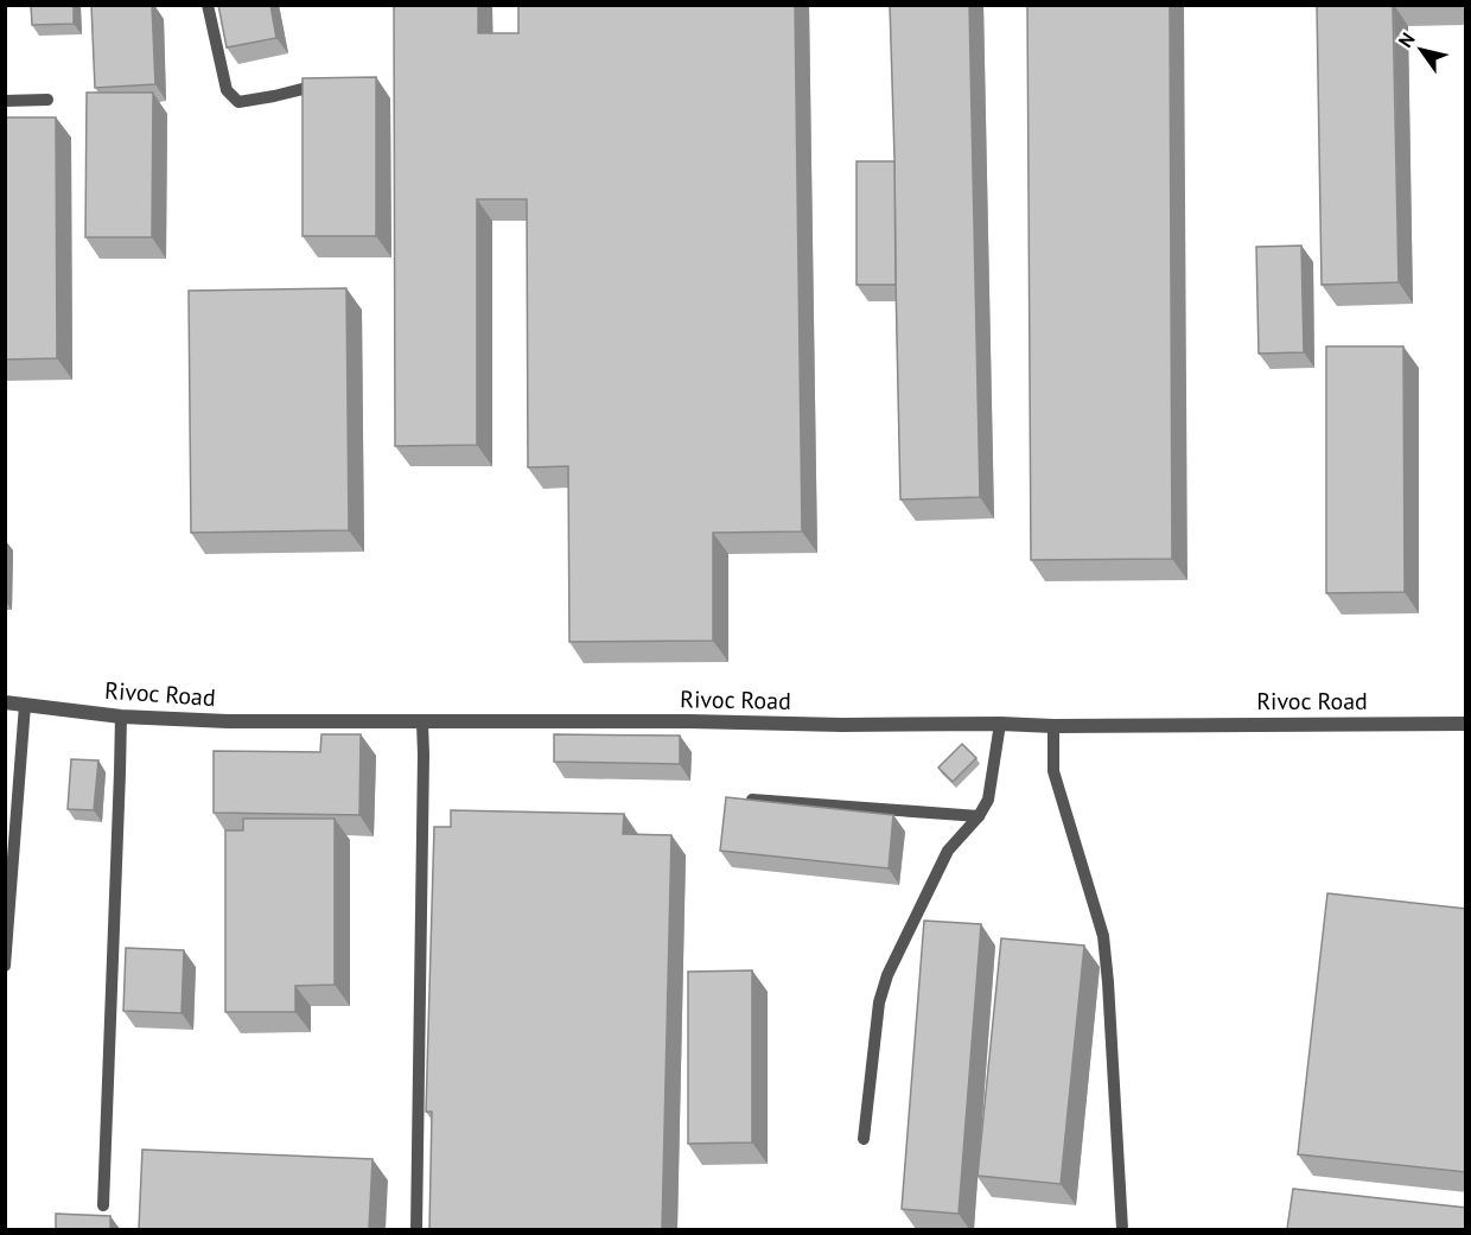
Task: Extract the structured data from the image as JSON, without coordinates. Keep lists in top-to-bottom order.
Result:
{
  "streets": {
    "street": ["Rivoc Road"]
  },
  "north": "top left"
}
